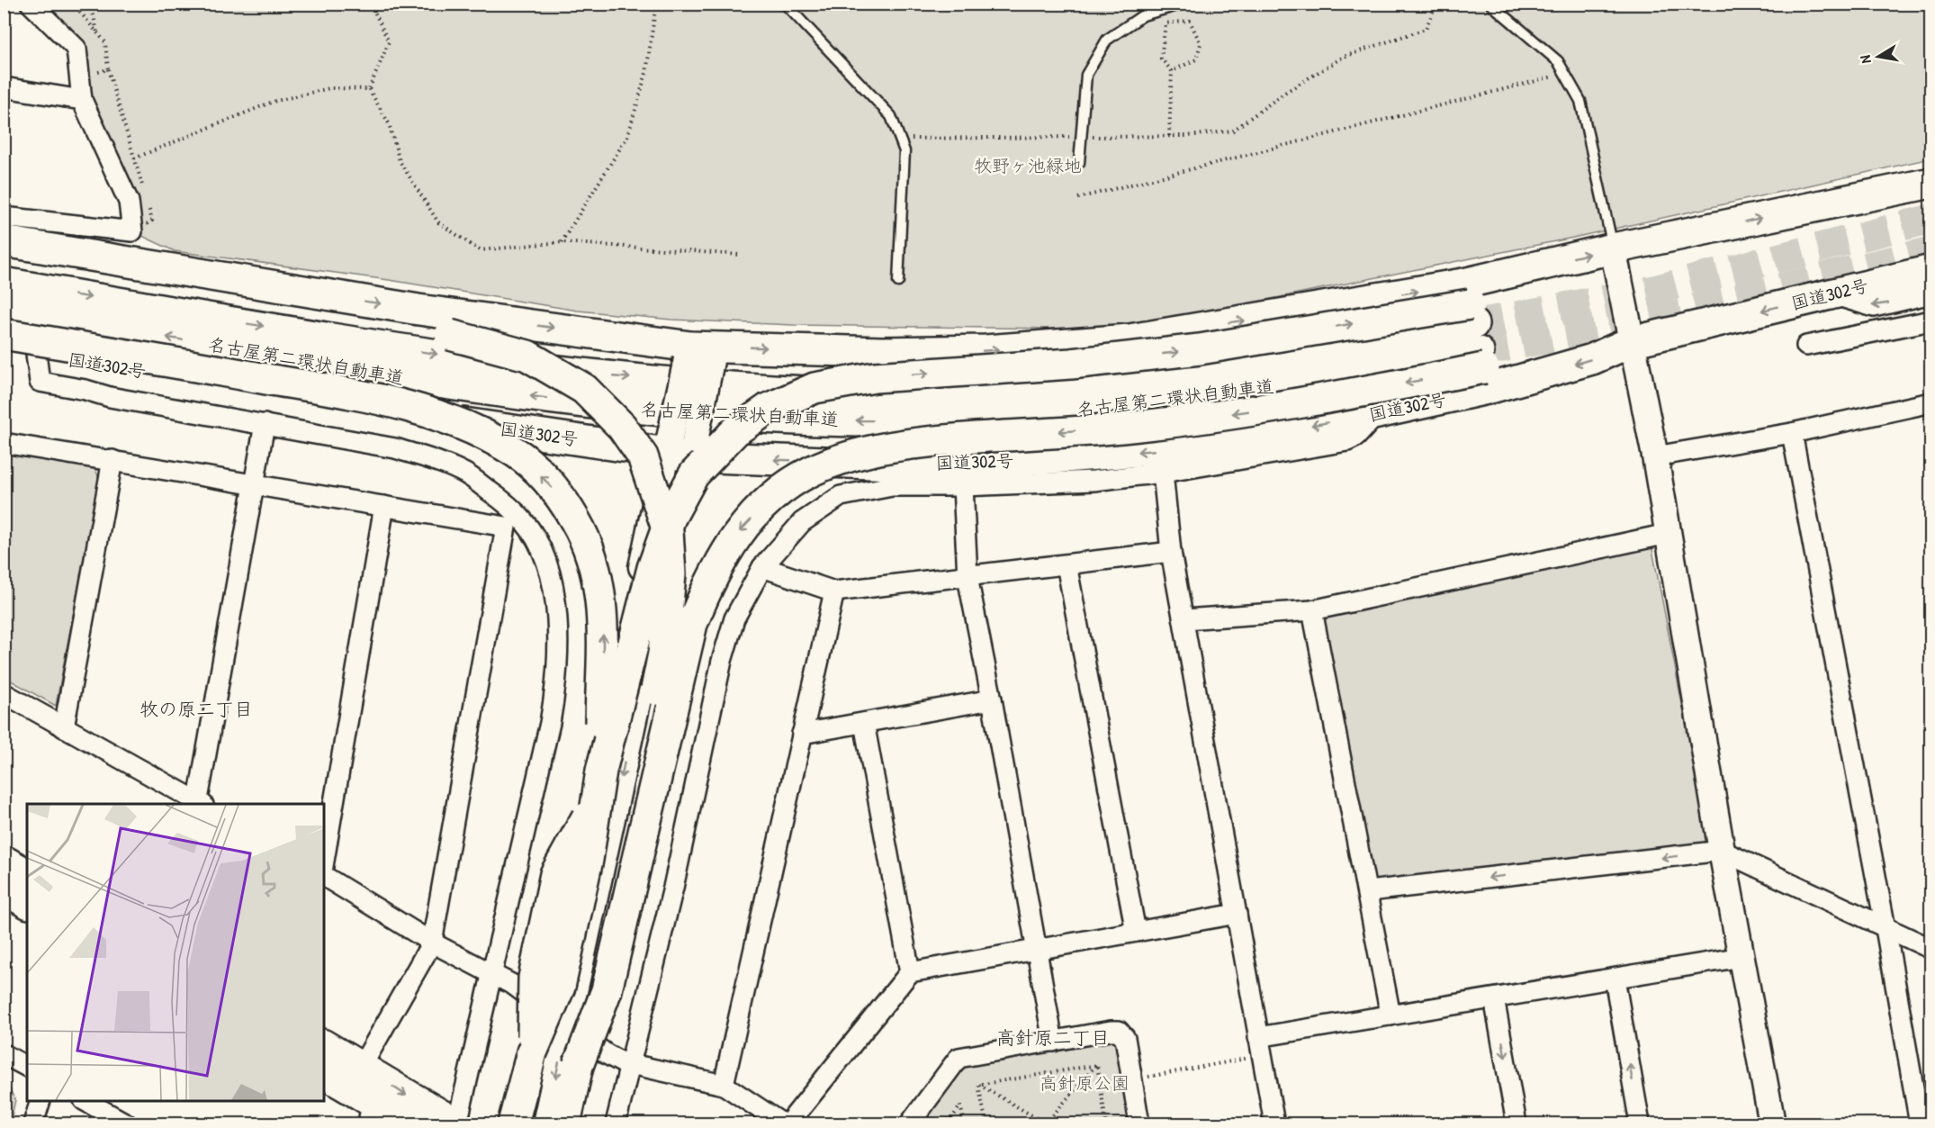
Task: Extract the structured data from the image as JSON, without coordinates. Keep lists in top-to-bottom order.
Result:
{
  "streets": {
    "main road": ["国道302号", "名古屋第二環状自動車道"]
  },
  "districts": ["牧の原二丁目", "高針原二丁目"],
  "parks": ["牧野ヶ池緑地", "高針原公園"],
  "north": "left"
}
